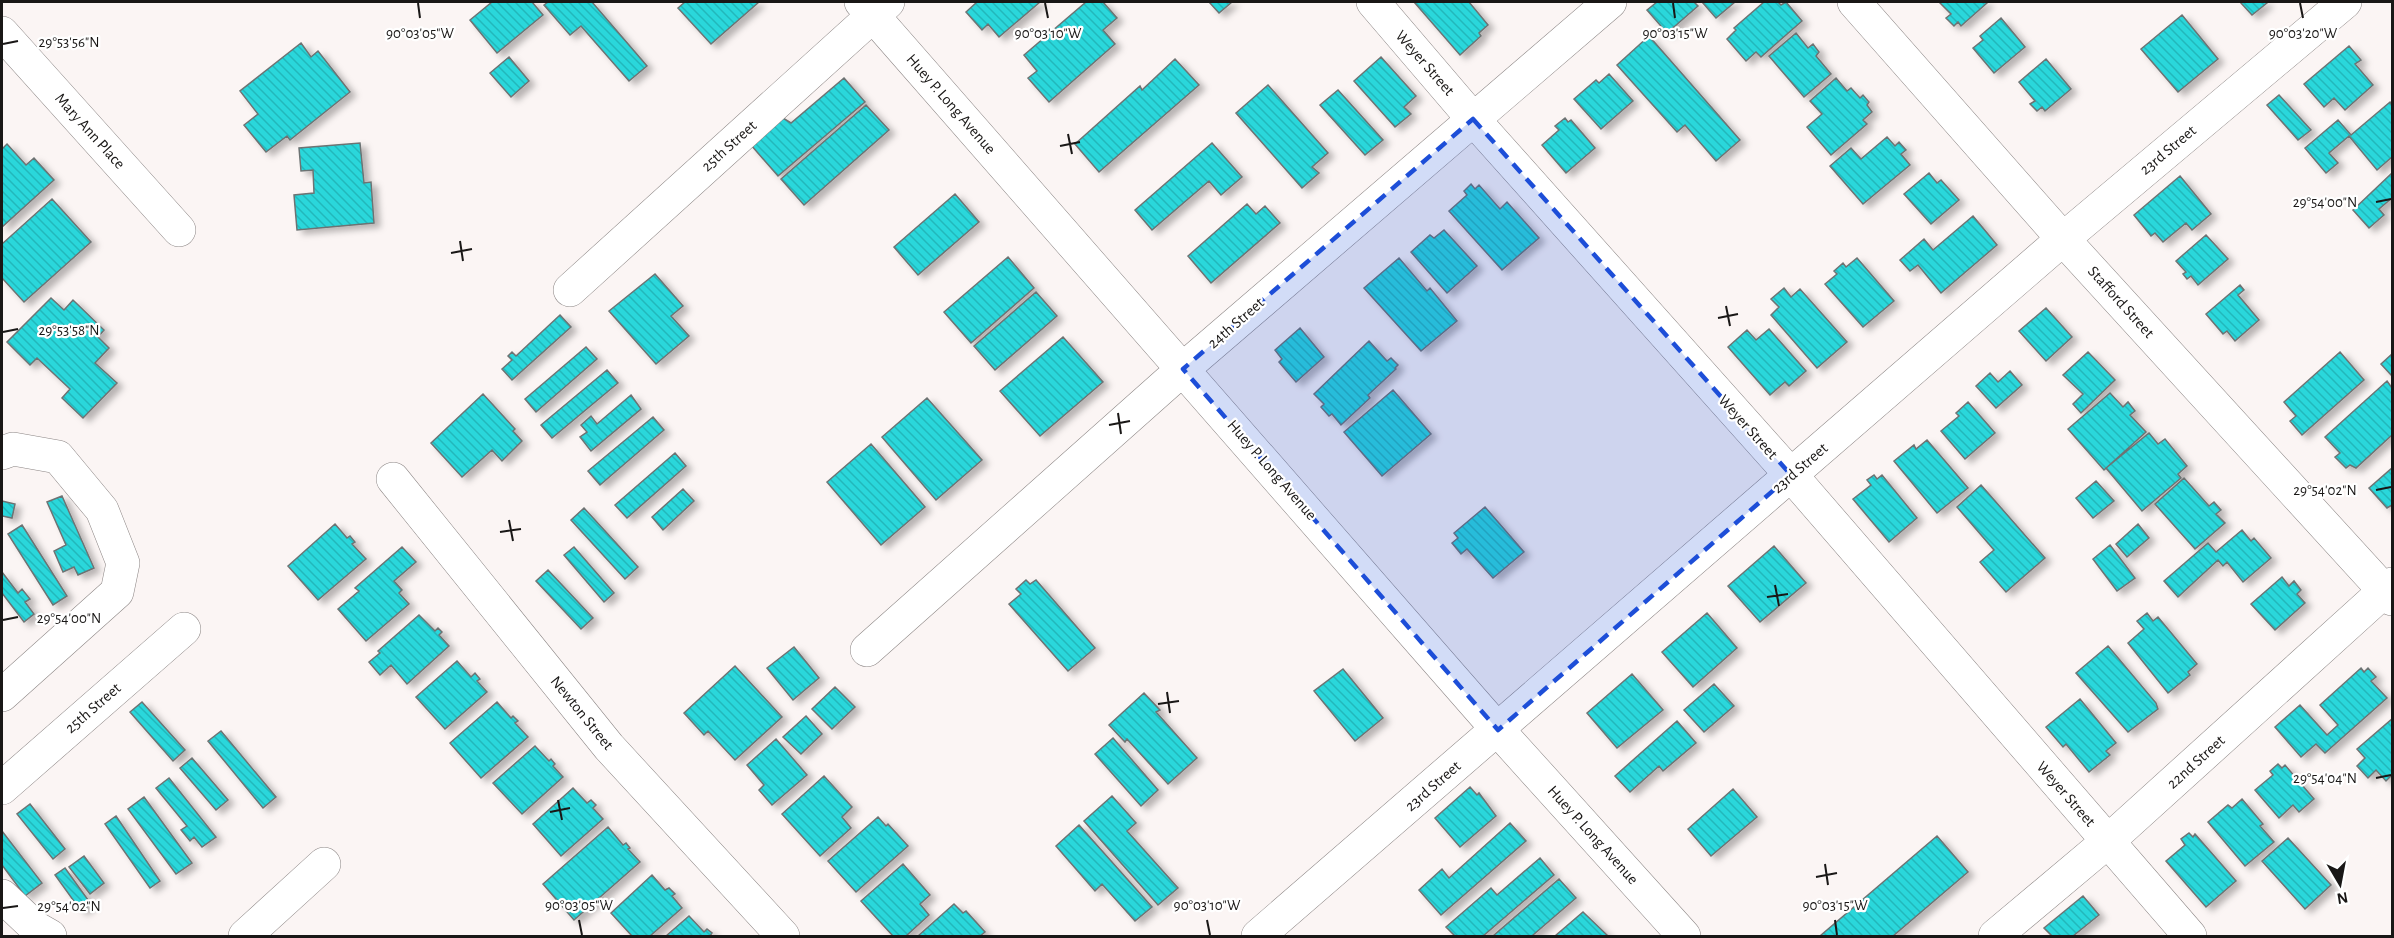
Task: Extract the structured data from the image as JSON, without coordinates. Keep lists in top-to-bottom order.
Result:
{
  "streets": {
    "street": [
      "Weyer Street",
      "Huey P. Long Avenue",
      "Mary Ann Place",
      "25th Street",
      "23rd Street",
      "Stafford Street",
      "24th Street",
      "Newton Street",
      "22nd Street"
    ]
  },
  "crossings": [
    ["Weyer Street", "23rd Street"],
    ["Weyer Street", "24th Street"],
    ["Weyer Street", "22nd Street"],
    ["Huey P. Long Avenue", "25th Street"],
    ["Huey P. Long Avenue", "23rd Street"],
    ["Huey P. Long Avenue", "24th Street"],
    ["23rd Street", "Stafford Street"],
    ["Stafford Street", "22nd Street"]
  ],
  "north": "bottom",
  "coordinates": [
    "90°03'20\"W",
    "90°03'05\"W",
    "90°03'10\"W",
    "90°03'15\"W",
    "29°53'56\"N",
    "29°54'00\"N",
    "29°53'58\"N",
    "29°54'02\"N",
    "29°54'04\"N"
  ]
}
